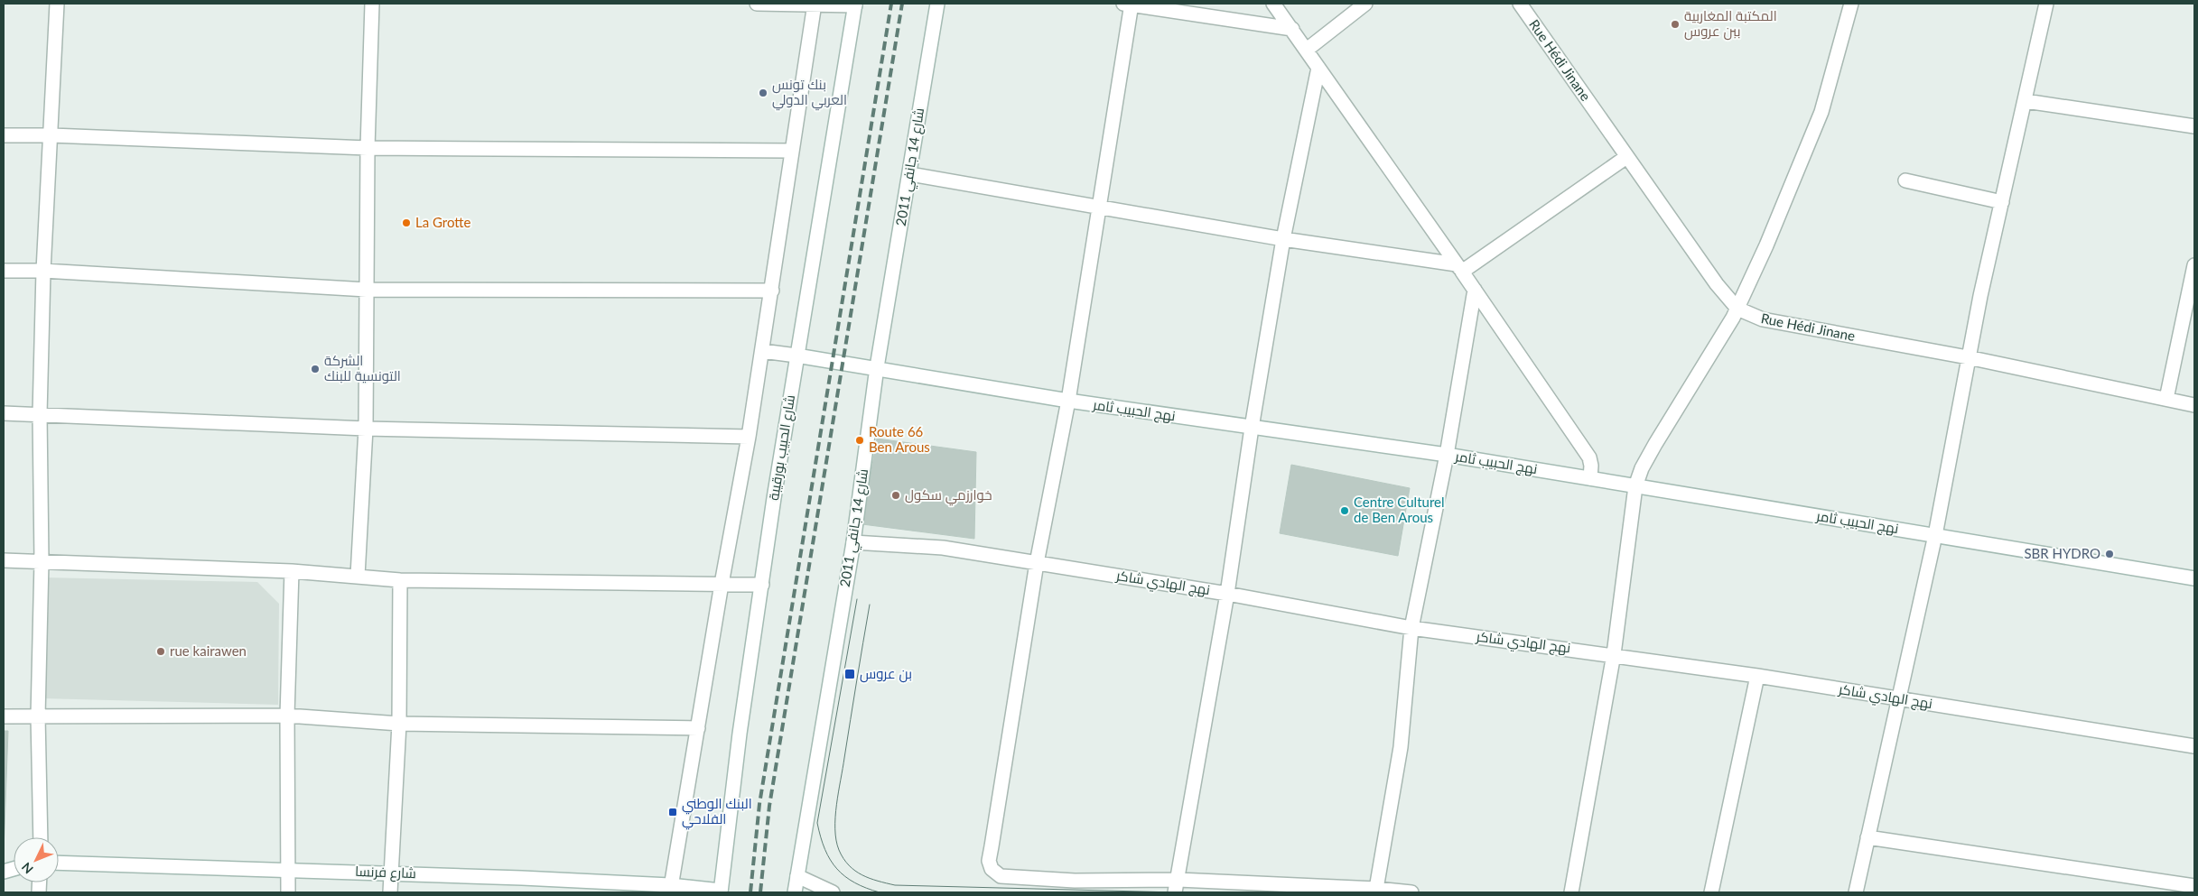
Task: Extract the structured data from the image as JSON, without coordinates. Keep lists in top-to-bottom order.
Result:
{
  "streets": {
    "street": [
      "Rue Hédi Jinane",
      "شارع 14 جانفي 2011",
      "نهج الحبيب ثامر",
      "شارع الحبيب بورقيبة",
      "نهج الهادي شاكر",
      "شارع فرنسا"
    ]
  },
  "crossings": [
    ["شارع 14 جانفي 2011", "نهج الحبيب ثامر"],
    ["شارع 14 جانفي 2011", "نهج الهادي شاكر"],
    ["نهج الحبيب ثامر", "شارع الحبيب بورقيبة"],
    ["شارع الحبيب بورقيبة", "شارع فرنسا"]
  ],
  "places": {
    "other": [
      "المكتبة المغاربية ببن عروس",
      "بنك تونس العربي الدولي",
      "La Grotte",
      "الشركة التونسية للبنك",
      "Route 66 Ben Arous",
      "خوارزمي سكول",
      "Centre Culturel de Ben Arous",
      "SBR HYDRO",
      "rue kairawen"
    ],
    "transit": ["بن عروس", "البنك الوطني الفلاحي"]
  },
  "north": "bottom left"
}
